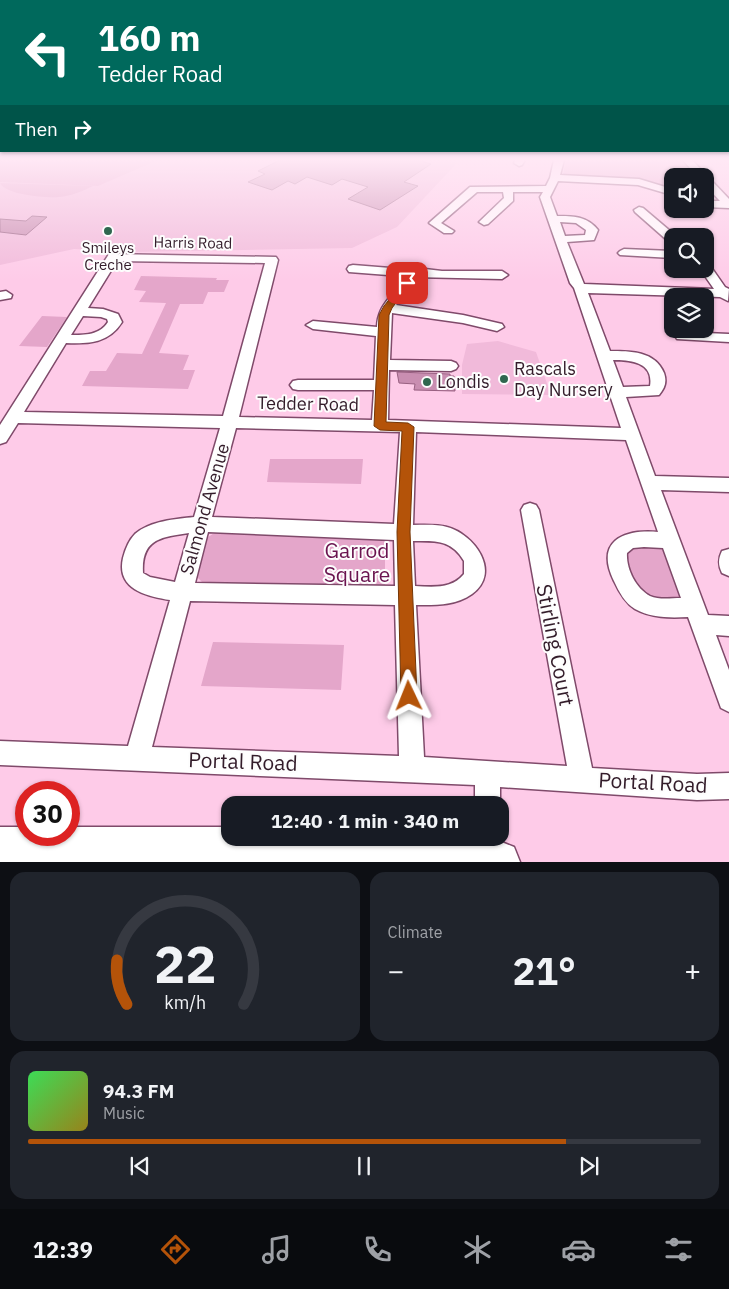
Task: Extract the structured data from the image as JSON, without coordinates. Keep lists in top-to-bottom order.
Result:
{
  "streets": {
    "street": [
      "Harris Road",
      "Tedder Road",
      "Salmond Avenue",
      "Stirling Court",
      "Portal Road"
    ]
  },
  "crossings": [
    ["Harris Road", "Salmond Avenue"],
    ["Tedder Road", "Salmond Avenue"],
    ["Salmond Avenue", "Portal Road"],
    ["Stirling Court", "Portal Road"]
  ],
  "parks": ["Garrod Square"],
  "places": ["Smileys Creche", "Rascals Day Nursery", "Londis"],
  "page": {
    "turn": ["160 m", "Tedder Road"],
    "then": "Then",
    "limit": "30",
    "trip": "12:40 · 1 min · 340 m",
    "tile": "Climate",
    "heat": ["−", "21°", "+"],
    "song": ["94.3 FM", "Music"],
    "tabs": "12:39",
    "gauge": ["22", "km/h"]
  }
}
